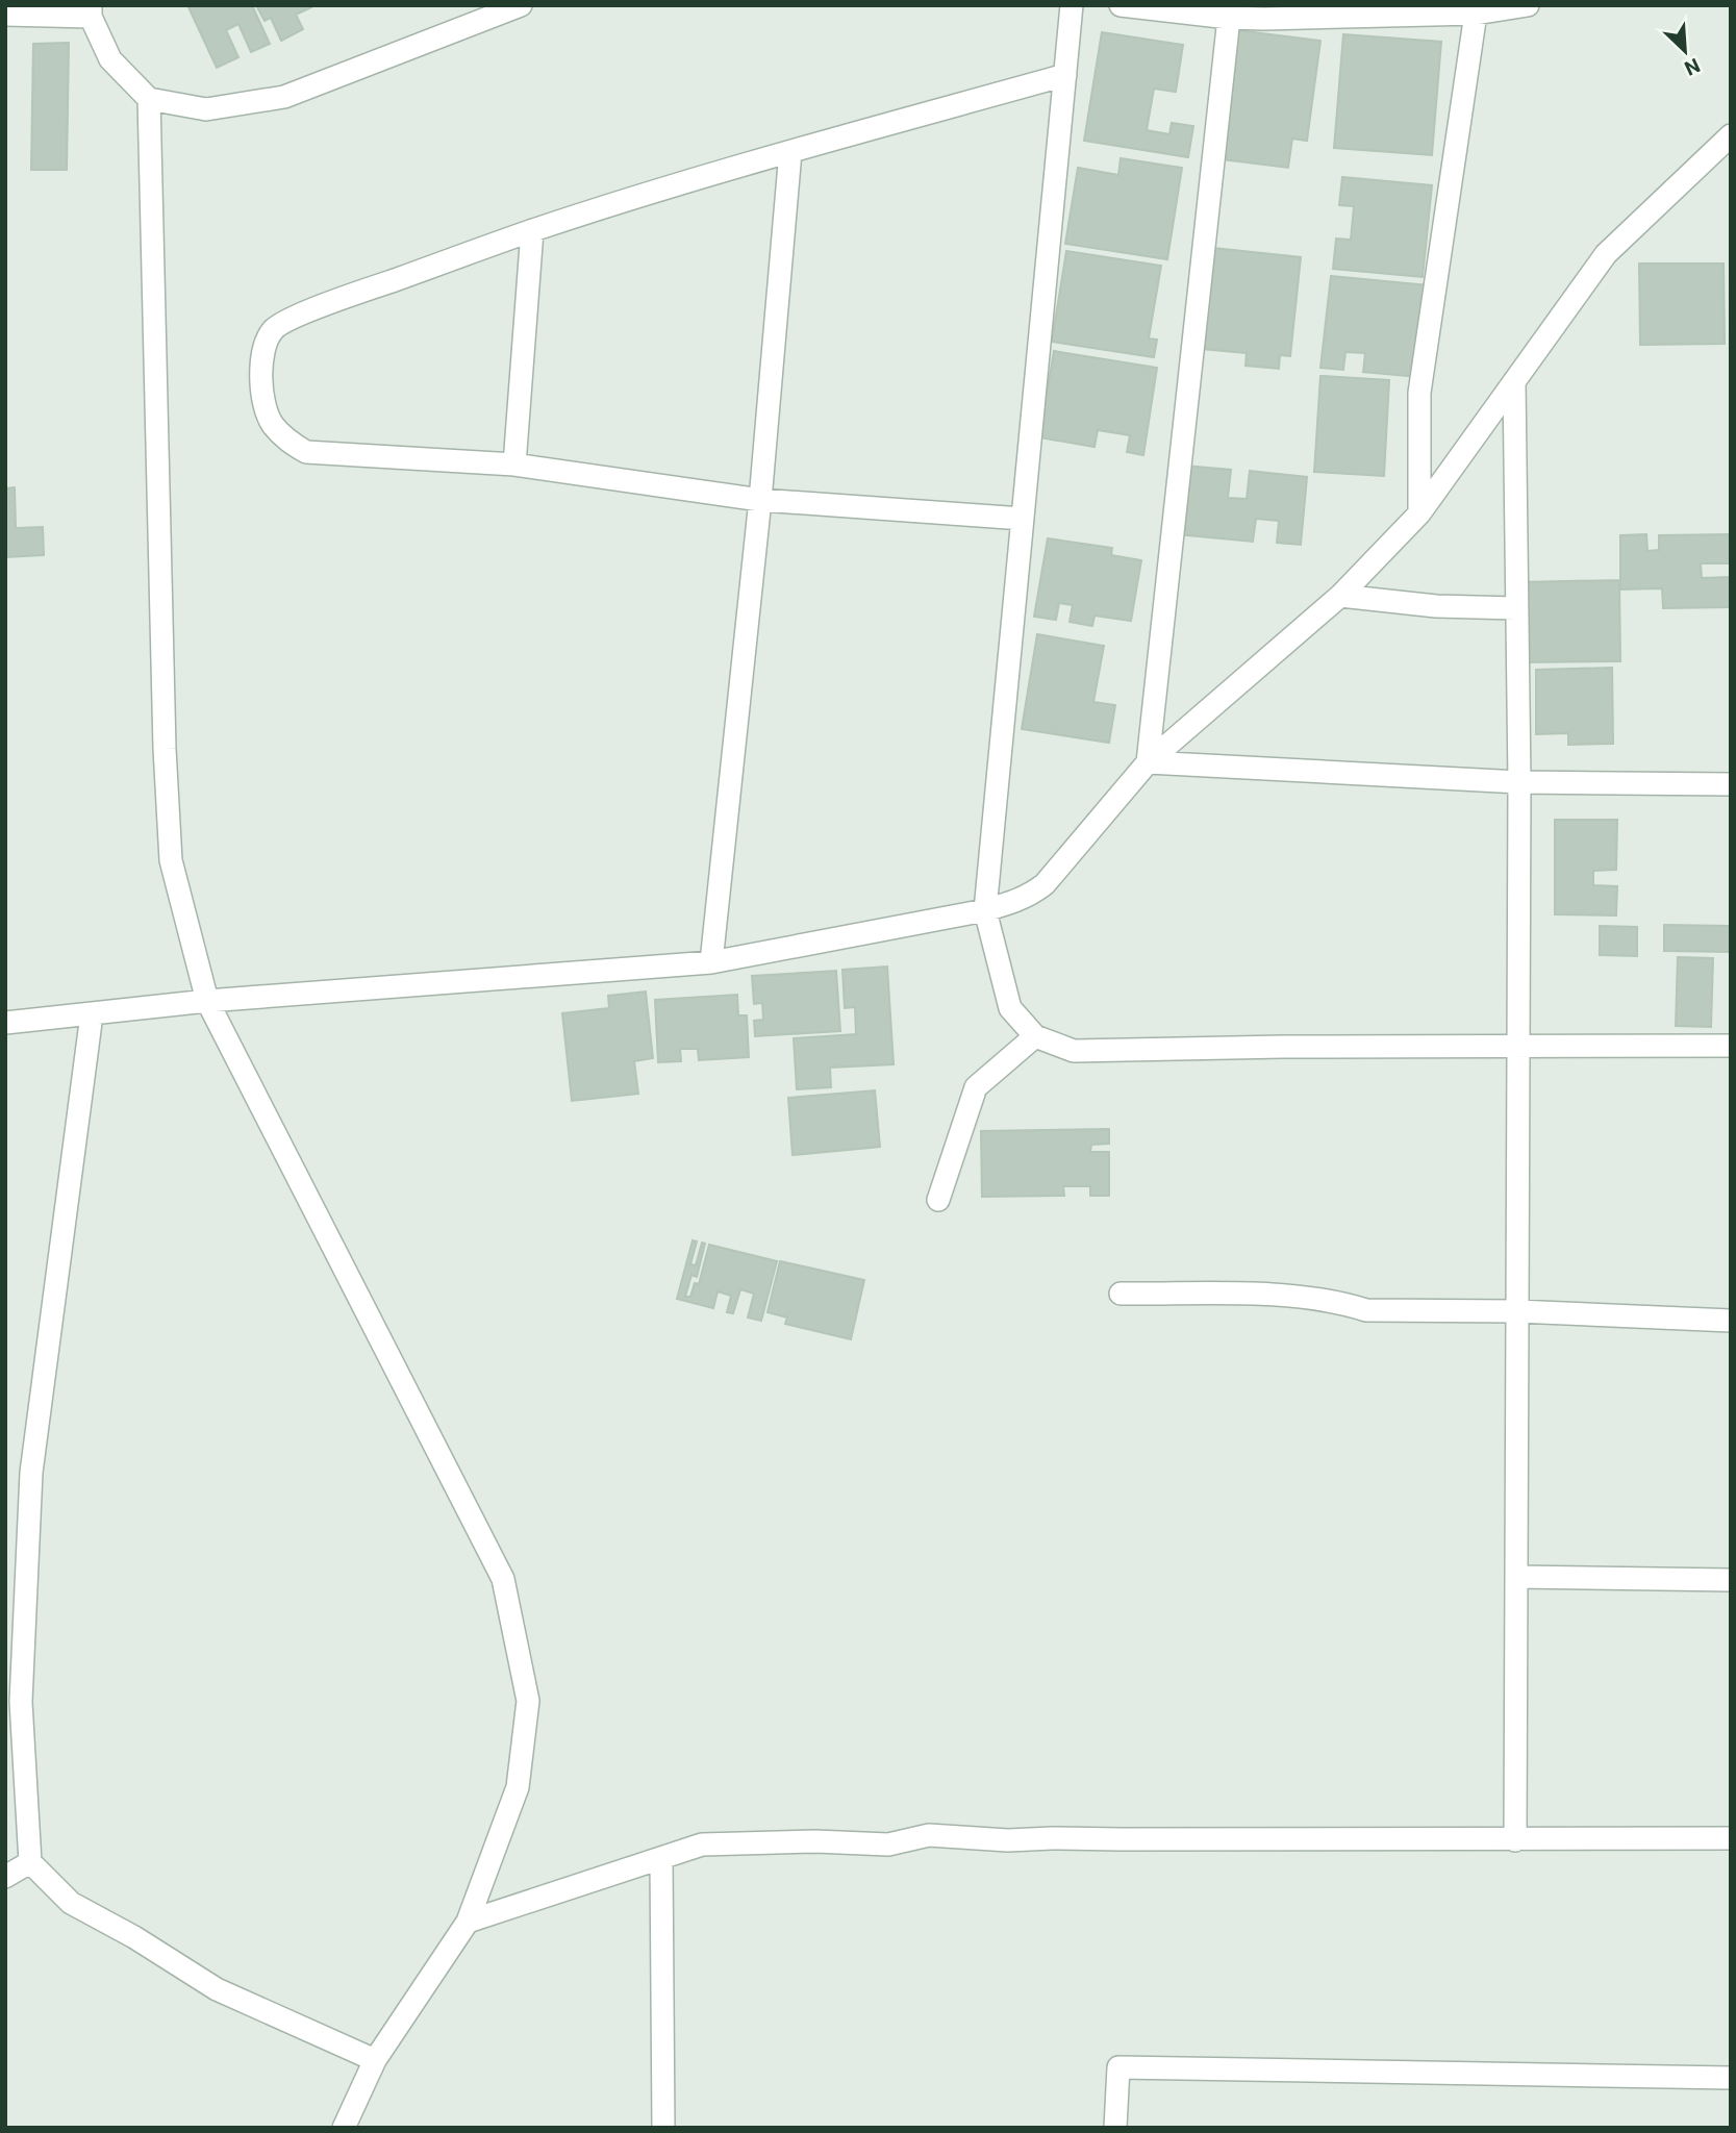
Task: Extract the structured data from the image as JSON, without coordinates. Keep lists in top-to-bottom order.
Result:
{
  "north": "bottom right"
}
